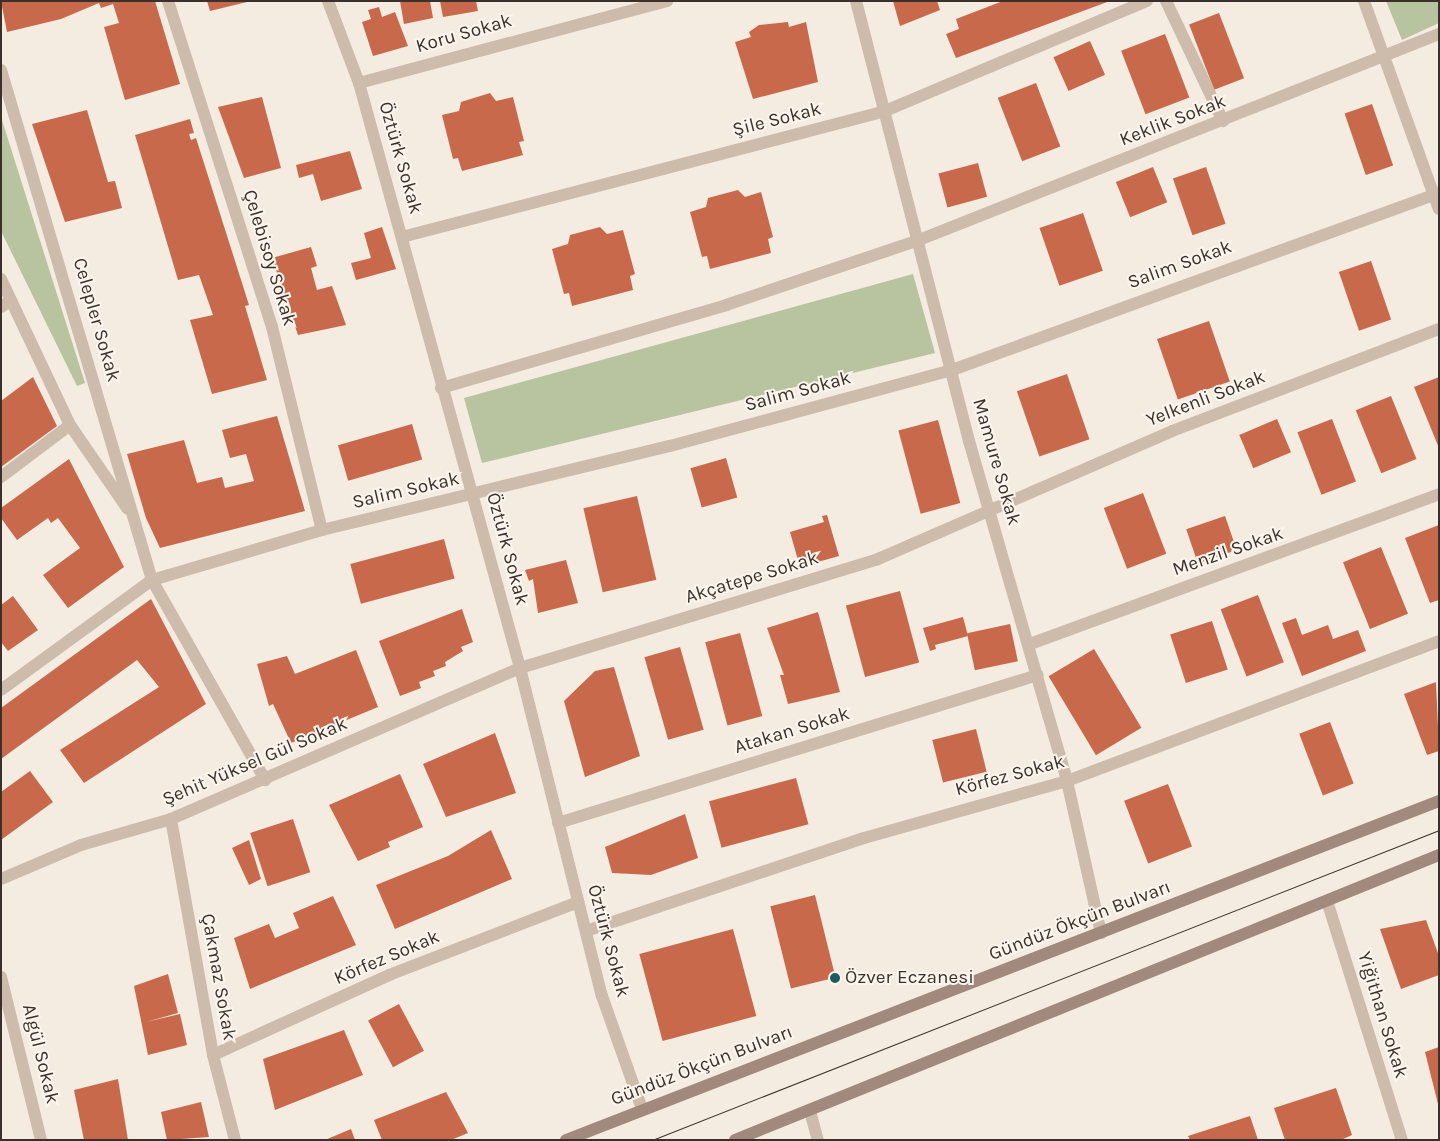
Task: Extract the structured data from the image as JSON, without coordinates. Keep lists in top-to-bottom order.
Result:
{
  "streets": {
    "street": [
      "Koru Sokak",
      "Şile Sokak",
      "Keklik Sokak",
      "Öztürk Sokak",
      "Çelebisoy Sokak",
      "Salim Sokak",
      "Celepler Sokak",
      "Yelkenli Sokak",
      "Mamure Sokak",
      "Menzil Sokak",
      "Akçatepe Sokak",
      "Atakan Sokak",
      "Şehit Yüksel Gül Sokak",
      "Körfez Sokak",
      "Gündüz Ökçün Bulvarı",
      "Çakmaz Sokak",
      "Yiğithan Sokak",
      "Algül Sokak"
    ]
  },
  "crossings": [
    ["Koru Sokak", "Öztürk Sokak"],
    ["Şile Sokak", "Öztürk Sokak"],
    ["Şile Sokak", "Mamure Sokak"],
    ["Keklik Sokak", "Öztürk Sokak"],
    ["Keklik Sokak", "Mamure Sokak"],
    ["Öztürk Sokak", "Salim Sokak"],
    ["Öztürk Sokak", "Akçatepe Sokak"],
    ["Öztürk Sokak", "Atakan Sokak"],
    ["Öztürk Sokak", "Şehit Yüksel Gül Sokak"],
    ["Öztürk Sokak", "Körfez Sokak"],
    ["Öztürk Sokak", "Gündüz Ökçün Bulvarı"],
    ["Çelebisoy Sokak", "Salim Sokak"],
    ["Salim Sokak", "Celepler Sokak"],
    ["Salim Sokak", "Mamure Sokak"],
    ["Celepler Sokak", "Şehit Yüksel Gül Sokak"],
    ["Yelkenli Sokak", "Mamure Sokak"],
    ["Yelkenli Sokak", "Akçatepe Sokak"],
    ["Mamure Sokak", "Menzil Sokak"],
    ["Mamure Sokak", "Akçatepe Sokak"],
    ["Mamure Sokak", "Atakan Sokak"],
    ["Mamure Sokak", "Körfez Sokak"],
    ["Mamure Sokak", "Gündüz Ökçün Bulvarı"],
    ["Akçatepe Sokak", "Şehit Yüksel Gül Sokak"],
    ["Şehit Yüksel Gül Sokak", "Çakmaz Sokak"],
    ["Körfez Sokak", "Çakmaz Sokak"]
  ],
  "places": ["Özver Eczanesi"]
}
